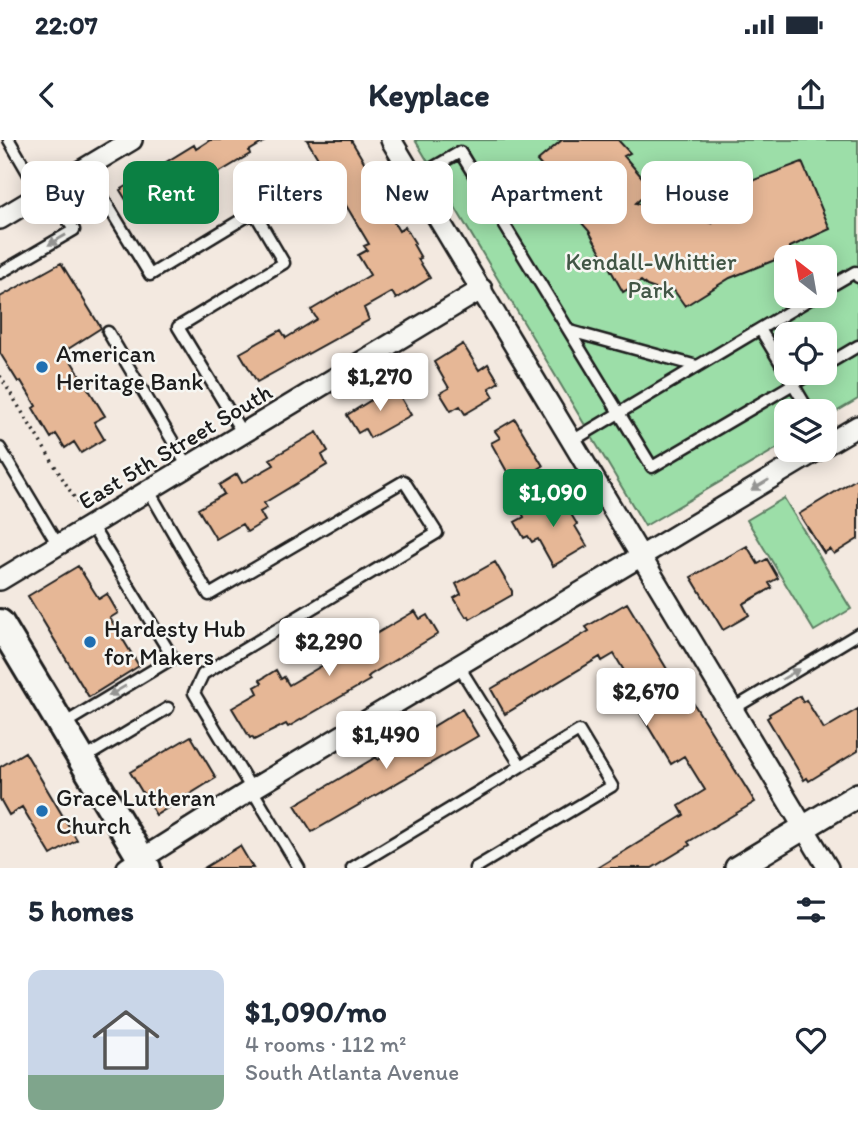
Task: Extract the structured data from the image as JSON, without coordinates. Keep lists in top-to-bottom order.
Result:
{
  "streets": {
    "street": ["East 5th Street South"]
  },
  "parks": ["Kendall-Whittier Park"],
  "places": ["American Heritage Bank", "Hardesty Hub for Makers", "Grace Lutheran Church"],
  "north": "top left",
  "page": {
    "status": "22:07",
    "header": "Keyplace",
    "chip": [
      "Buy",
      "Rent",
      "Filters",
      "New",
      "Apartment",
      "House"
    ],
    "price": [
      "$1,270",
      "$1,090",
      "$2,290",
      "$2,670",
      "$1,490"
    ],
    "heading": "5 homes",
    "list": [
      {
        "name": "$1,090/mo",
        "note": "4 rooms · 112 m² · South Atlanta Avenue"
      }
    ]
  }
}
